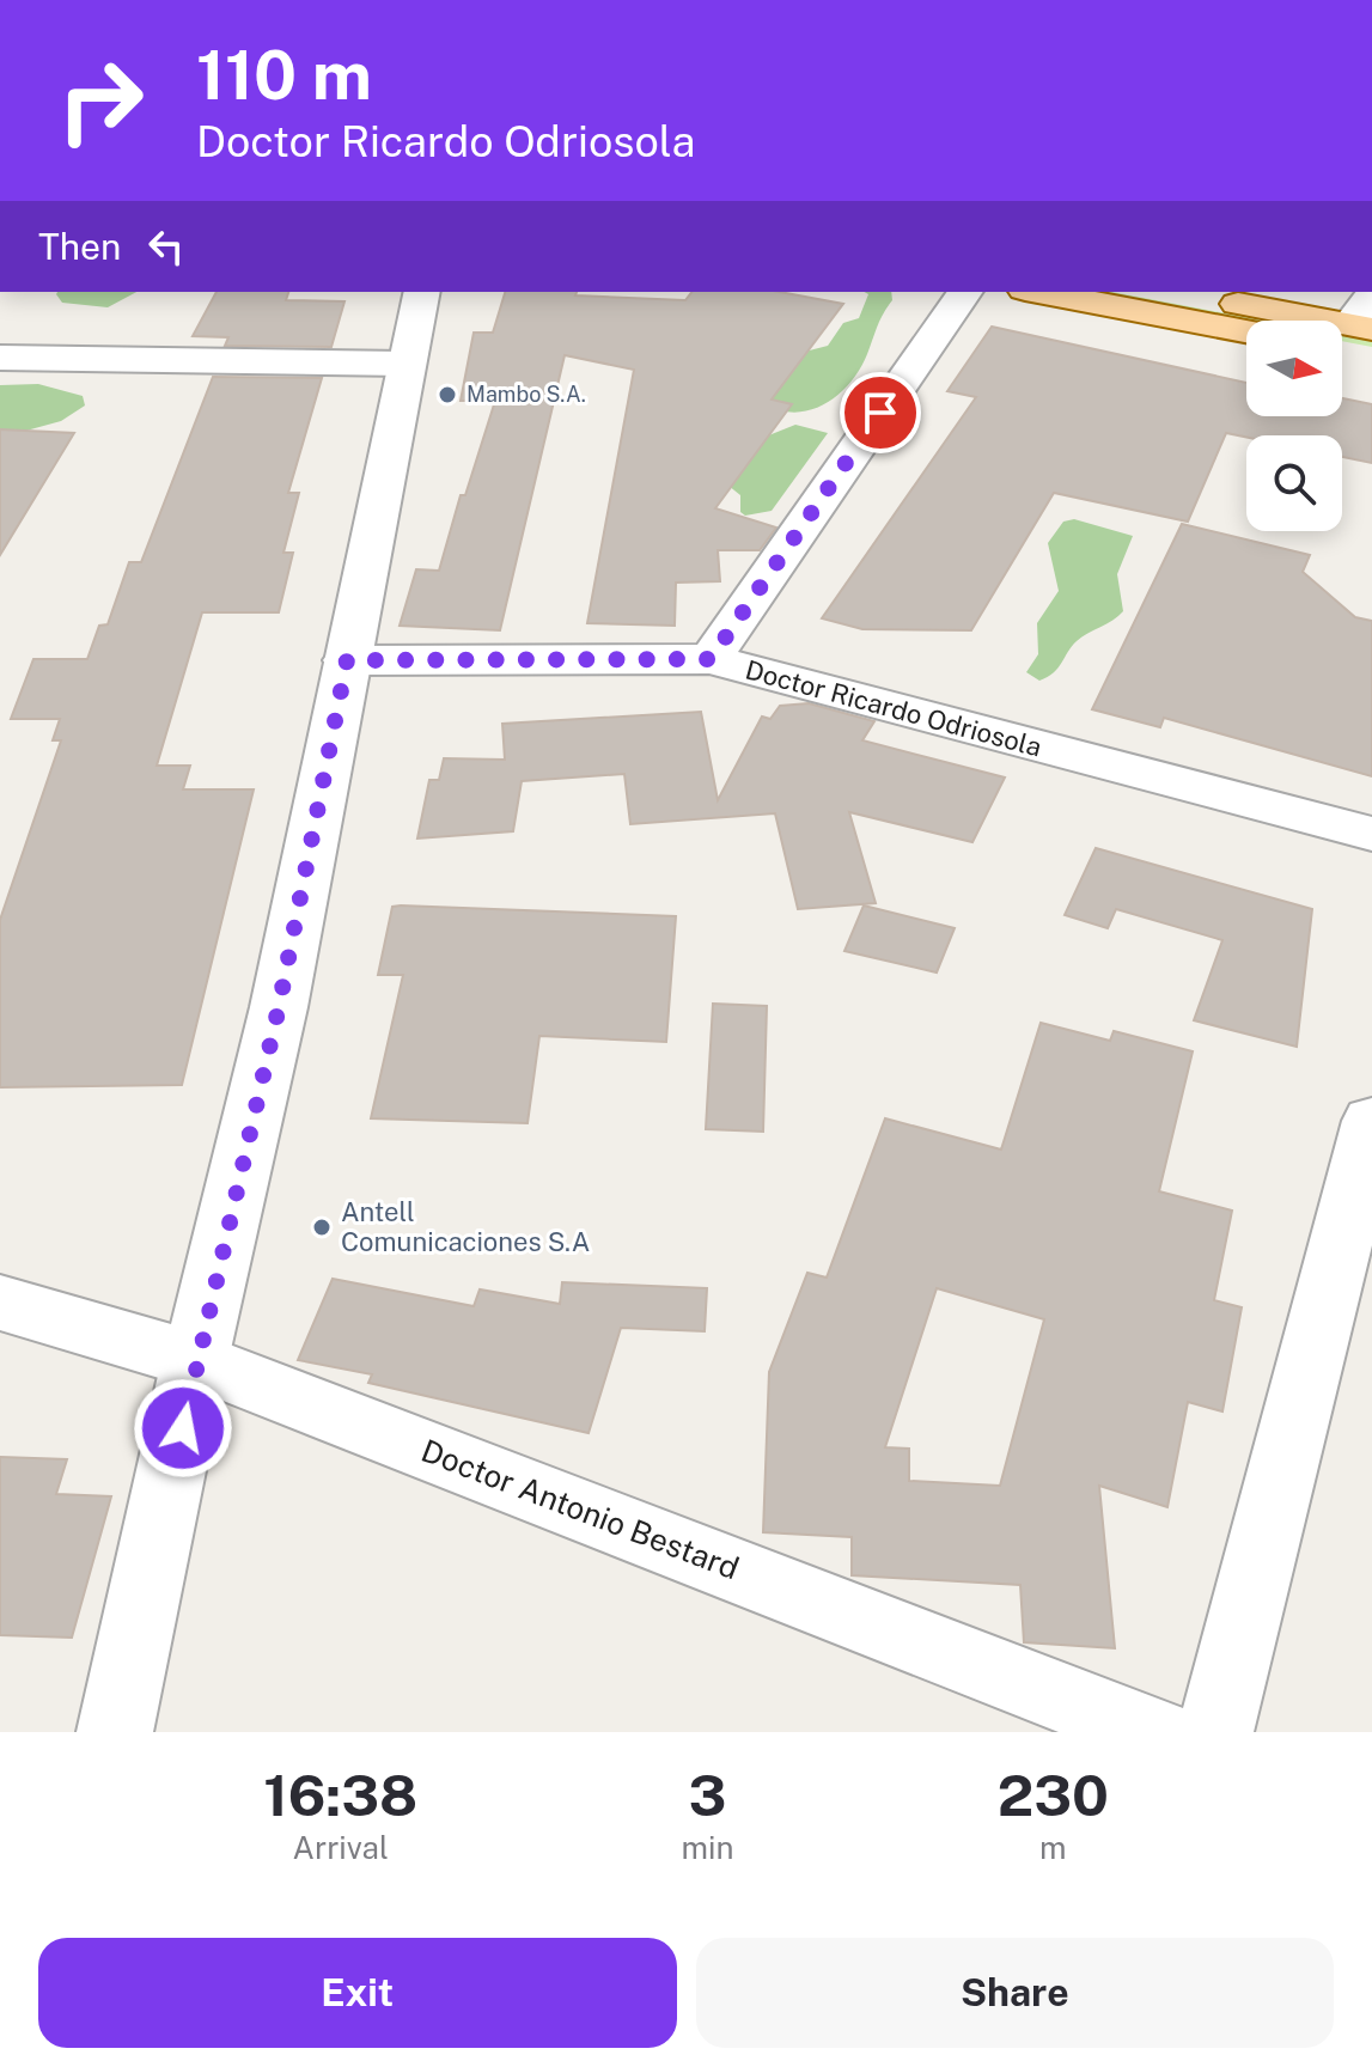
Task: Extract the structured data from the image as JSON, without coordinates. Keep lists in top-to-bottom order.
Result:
{
  "streets": {
    "street": ["Doctor Ricardo Odriosola", "Doctor Antonio Bestard"]
  },
  "places": ["Mambo S.A.", "Antell Comunicaciones S.A"],
  "north": "right",
  "page": {
    "turn": ["110 m", "Doctor Ricardo Odriosola"],
    "then": "Then",
    "eta": [
      "16:38",
      "Arrival",
      "3",
      "min",
      "230",
      "m"
    ],
    "buttons": ["Exit", "Share"]
  }
}
